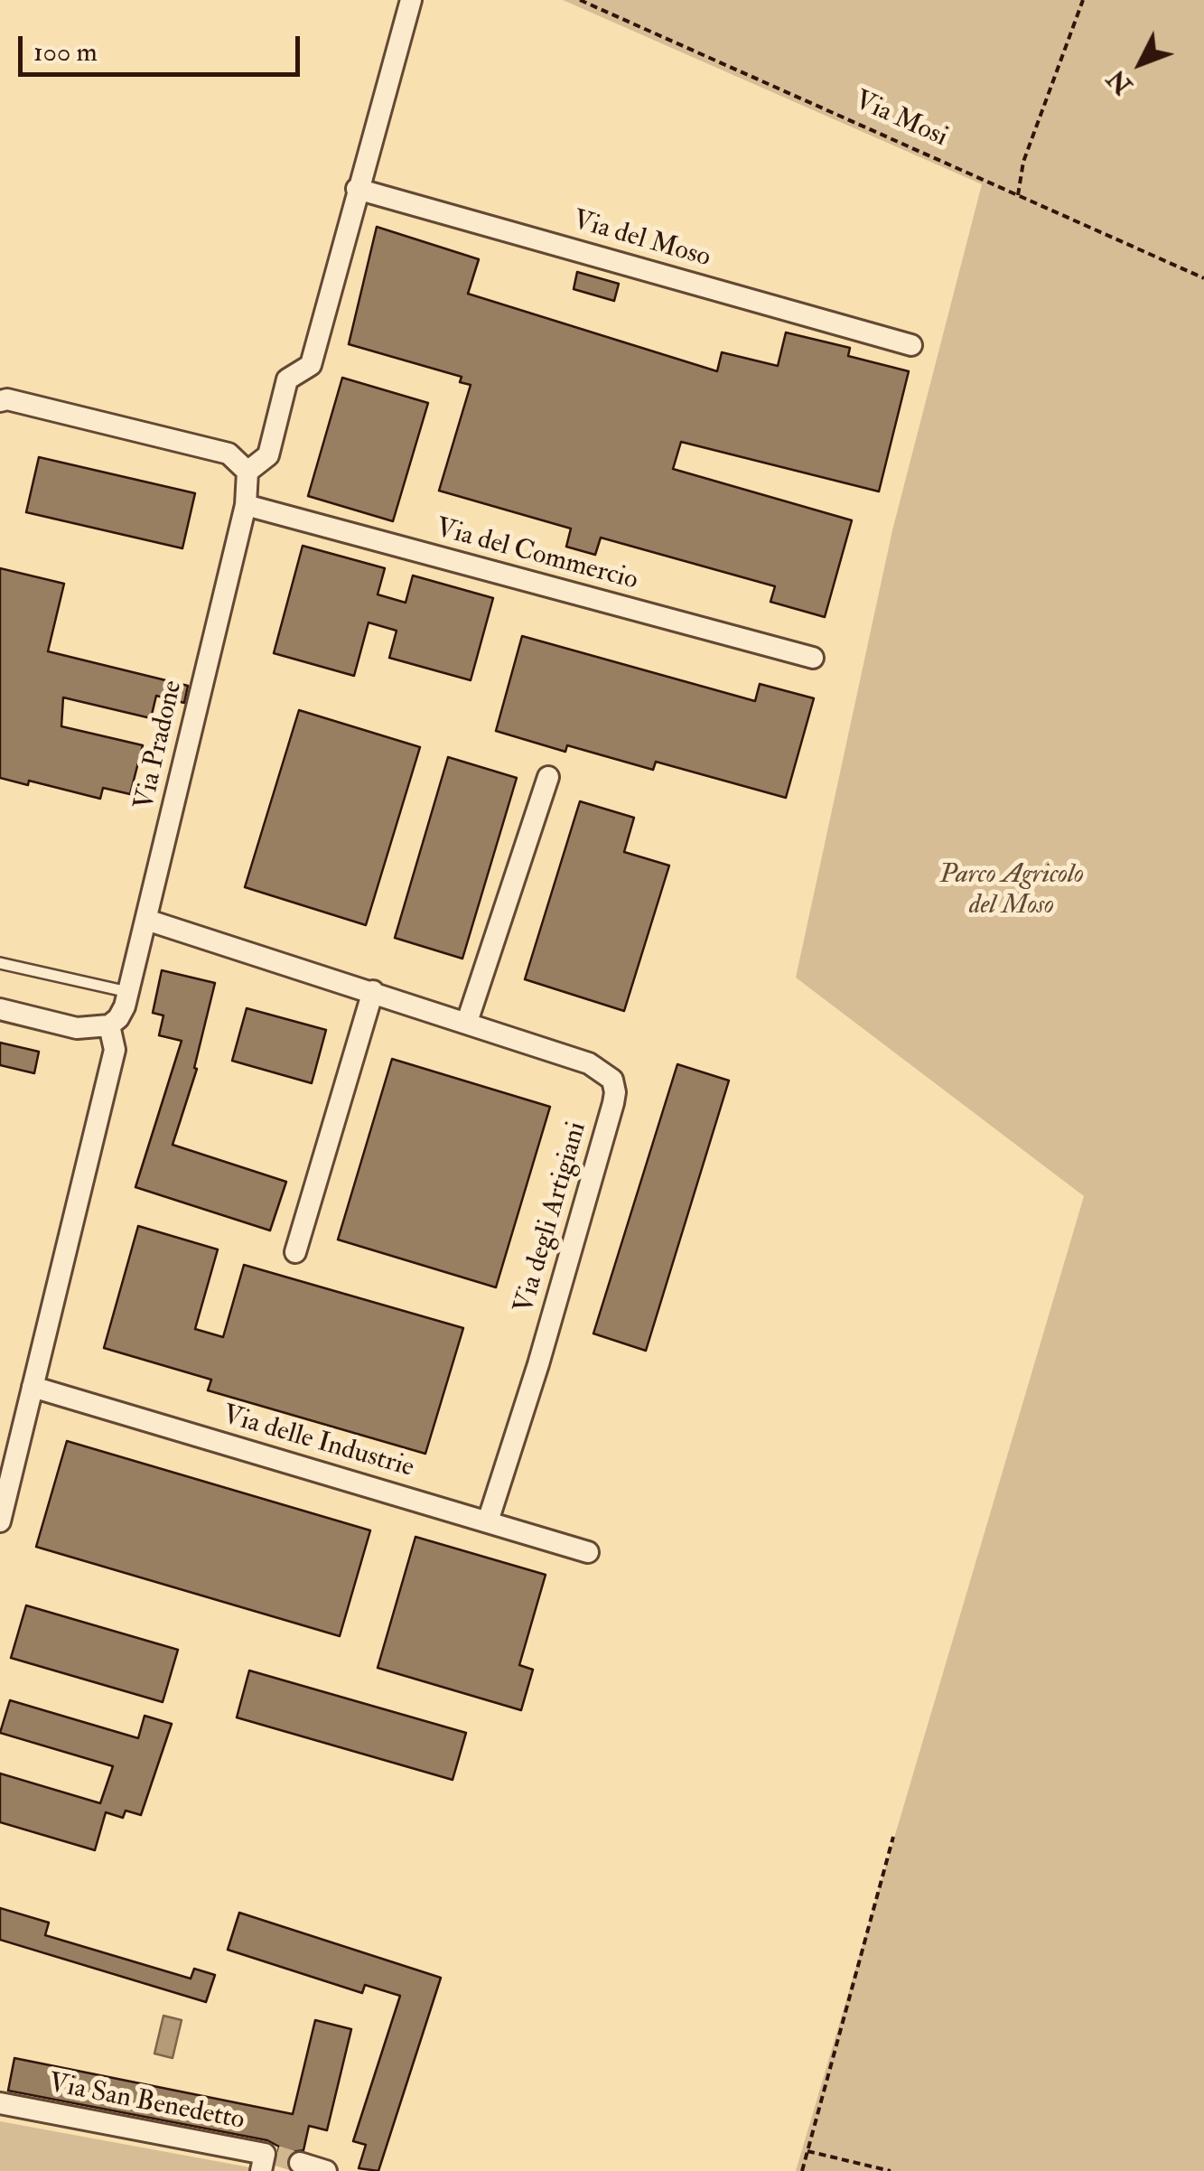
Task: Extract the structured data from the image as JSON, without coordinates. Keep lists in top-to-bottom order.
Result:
{
  "streets": {
    "street": [
      "Via del Moso",
      "Via del Commercio",
      "Via Pradone",
      "Via degli Artigiani",
      "Via delle Industrie",
      "Via San Benedetto"
    ],
    "path": ["Via Mosi"]
  },
  "crossings": [
    ["Via del Commercio", "Via Pradone"],
    ["Via Pradone", "Via degli Artigiani"],
    ["Via Pradone", "Via delle Industrie"],
    ["Via degli Artigiani", "Via delle Industrie"]
  ],
  "parks": ["Parco Agricolo del Moso"],
  "scale_bar": "100 m",
  "north": "bottom left"
}
